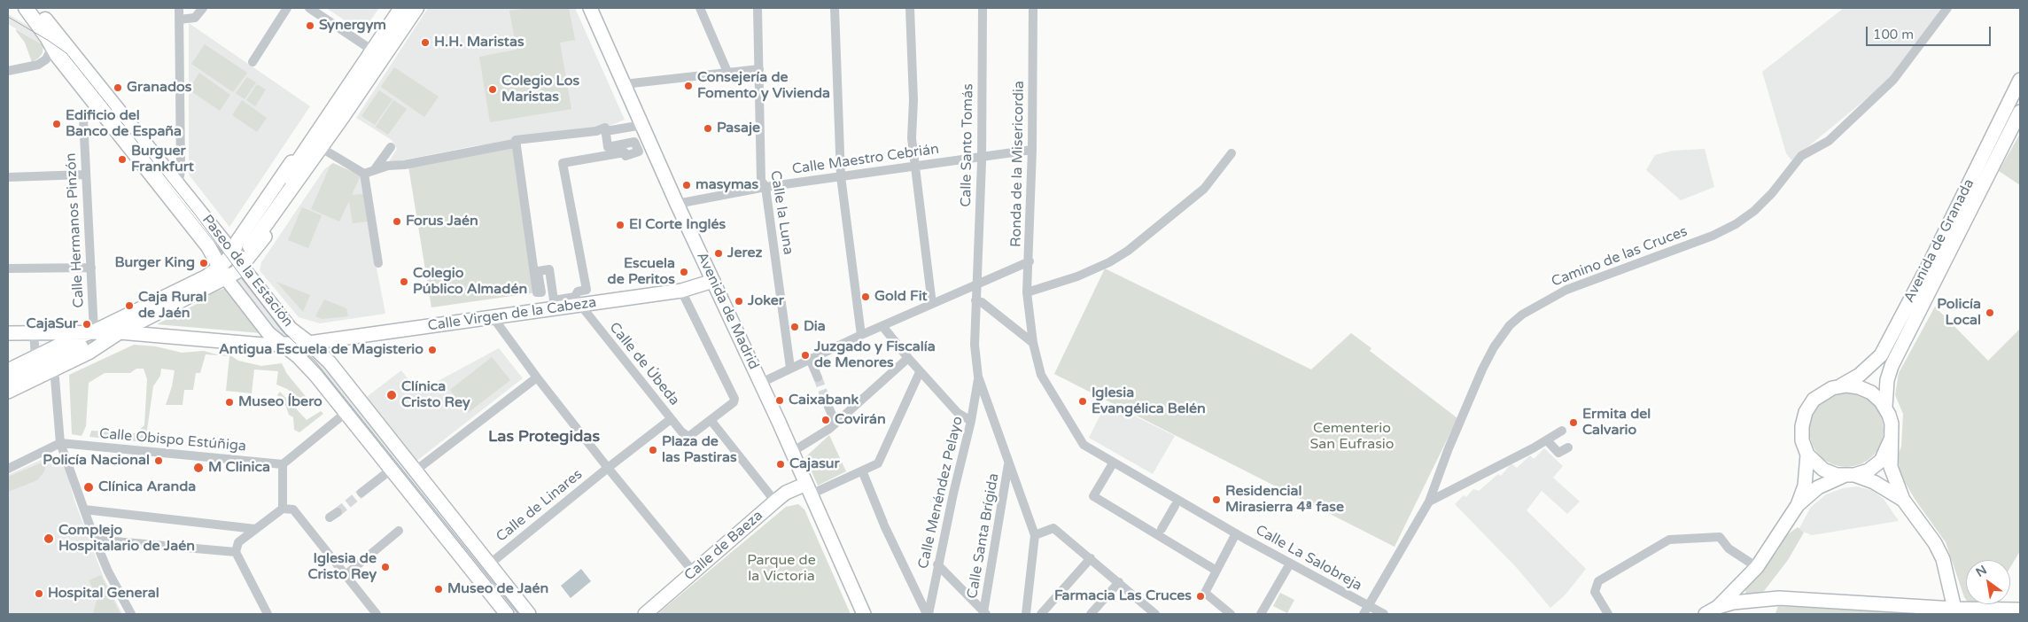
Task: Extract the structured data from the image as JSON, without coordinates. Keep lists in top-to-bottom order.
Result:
{
  "streets": {
    "main road": ["Paseo de la Estación"],
    "street": [
      "Calle Santo Tomás",
      "Calle Maestro Cebrián",
      "Ronda de la Misericordia",
      "Calle la Luna",
      "Calle Hermanos Pinzón",
      "Avenida de Granada",
      "Camino de las Cruces",
      "Avenida de Madrid",
      "Calle Virgen de la Cabeza",
      "Calle de Úbeda",
      "Calle Obispo Estúñiga",
      "Calle Menéndez Pelayo",
      "Calle de Linares",
      "Calle Santa Brígida",
      "Calle de Baeza",
      "Calle La Salobreja"
    ]
  },
  "crossings": [
    ["Calle Santo Tomás", "Calle Maestro Cebrián"],
    ["Calle Santo Tomás", "Calle Menéndez Pelayo"],
    ["Calle Maestro Cebrián", "Ronda de la Misericordia"],
    ["Calle Maestro Cebrián", "Calle la Luna"],
    ["Calle Maestro Cebrián", "Avenida de Madrid"],
    ["Ronda de la Misericordia", "Calle La Salobreja"],
    ["Calle Hermanos Pinzón", "Paseo de la Estación"],
    ["Calle Hermanos Pinzón", "Calle Virgen de la Cabeza"],
    ["Camino de las Cruces", "Calle La Salobreja"],
    ["Paseo de la Estación", "Calle Virgen de la Cabeza"],
    ["Paseo de la Estación", "Calle de Linares"],
    ["Avenida de Madrid", "Calle Virgen de la Cabeza"],
    ["Avenida de Madrid", "Calle de Baeza"],
    ["Calle Virgen de la Cabeza", "Calle de Úbeda"],
    ["Calle de Úbeda", "Calle de Linares"]
  ],
  "districts": ["Las Protegidas"],
  "parks": ["Cementerio San Eufrasio", "Parque de la Victoria"],
  "places": [
    "Synergym",
    "H.H. Maristas",
    "Consejería de Fomento y Vivienda",
    "Granados",
    "Colegio Los Maristas",
    "Edificio del Banco de España",
    "Pasaje",
    "Burguer Frankfurt",
    "masymas",
    "Forus Jaén",
    "El Corte Inglés",
    "Jerez",
    "Burger King",
    "Escuela de Peritos",
    "Colegio Público Almadén",
    "Gold Fit",
    "Joker",
    "Caja Rural de Jaén",
    "Policía Local",
    "CajaSur",
    "Dia",
    "Antigua Escuela de Magisterio",
    "Juzgado y Fiscalía de Menores",
    "Clínica Cristo Rey",
    "Caixabank",
    "Iglesia Evangélica Belén",
    "Museo Íbero",
    "Covirán",
    "Ermita del Calvario",
    "Plaza de las Pastiras",
    "Policía Nacional",
    "Cajasur",
    "M Clinica",
    "Clínica Aranda",
    "Residencial Mirasierra 4ª fase",
    "Complejo Hospitalario de Jaén",
    "Iglesia de Cristo Rey",
    "Museo de Jaén",
    "Hospital General",
    "Farmacia Las Cruces"
  ],
  "scale_bar": "100 m",
  "north": "top left"
}
